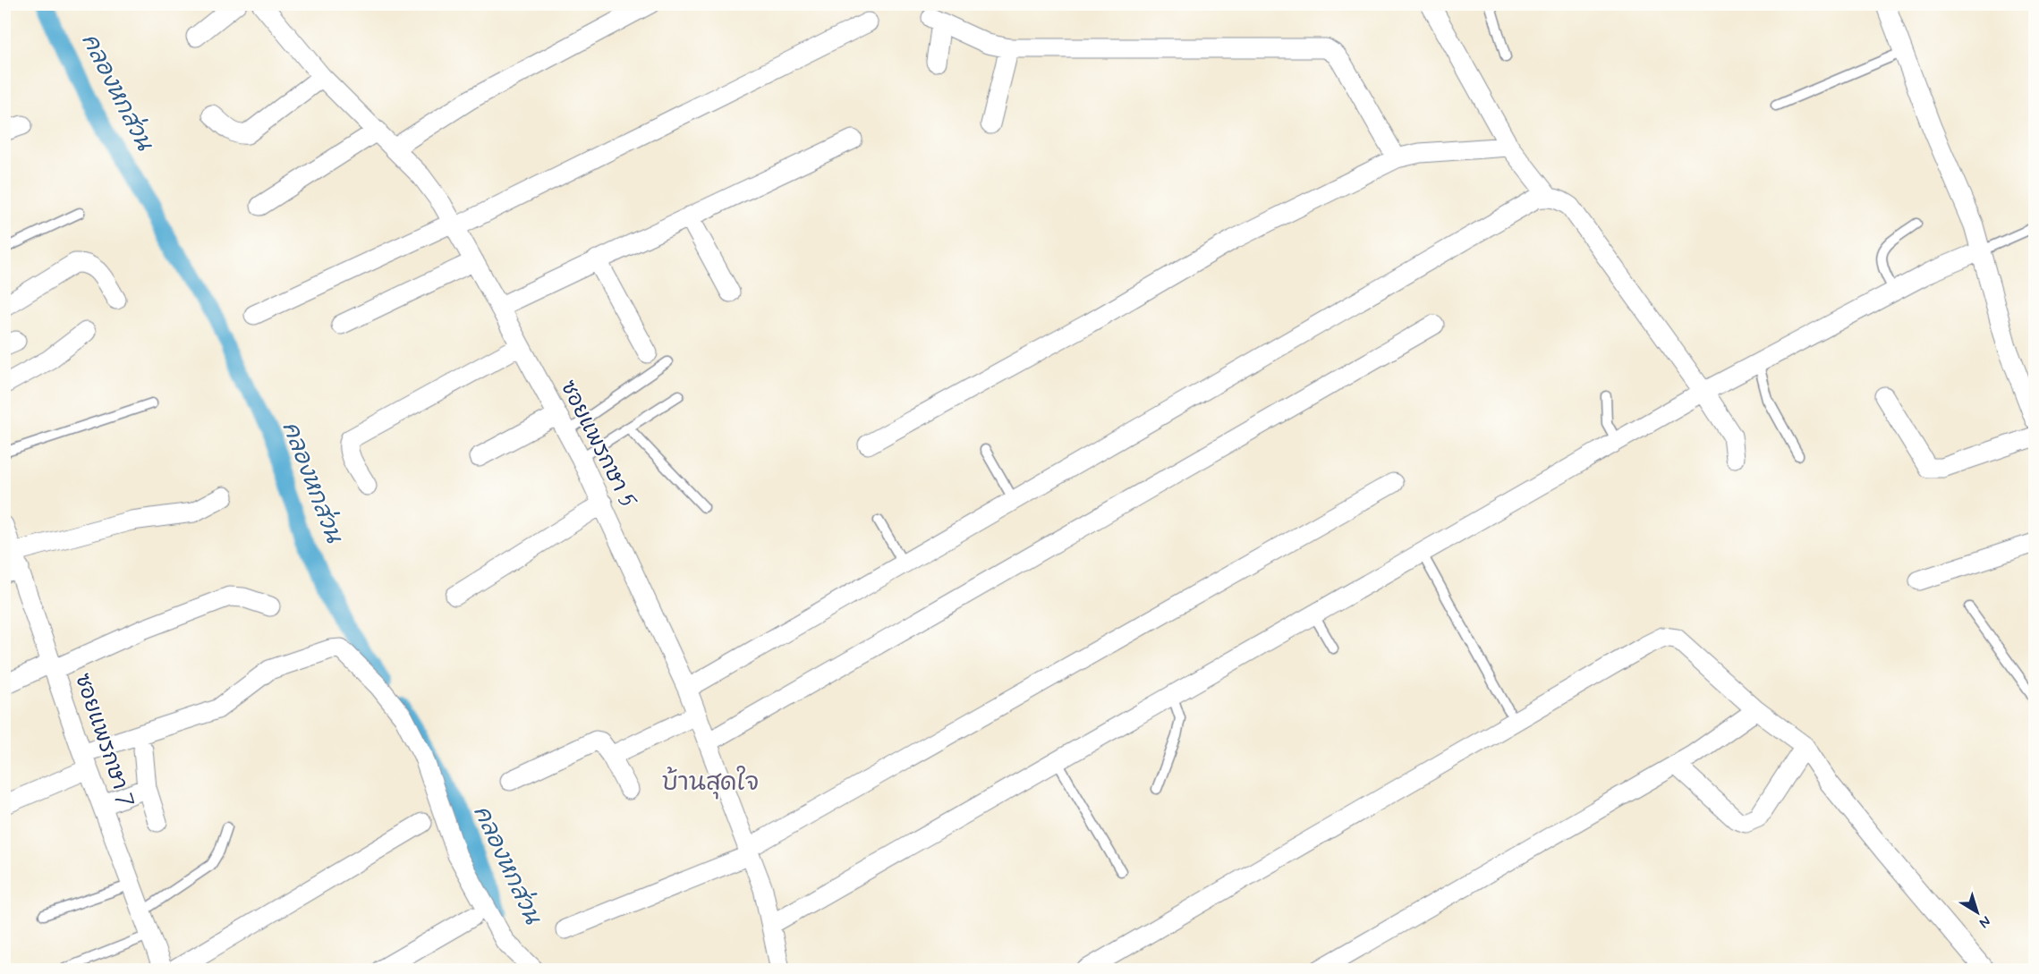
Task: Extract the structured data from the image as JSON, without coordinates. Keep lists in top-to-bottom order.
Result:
{
  "streets": {
    "street": ["ซอยแพรกษา 5", "ซอยแพรกษา 7"]
  },
  "districts": ["บ้านสุดใจ"],
  "water": ["คลองหกส่วน"],
  "north": "bottom right"
}
